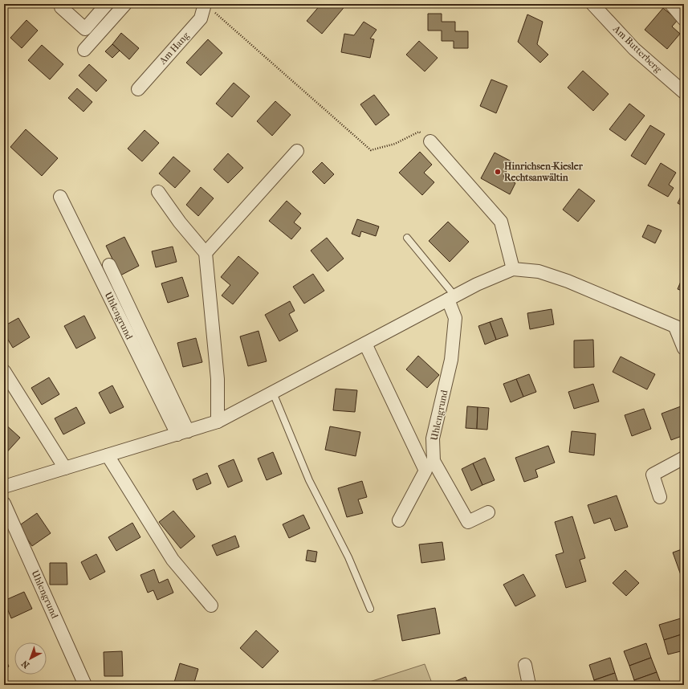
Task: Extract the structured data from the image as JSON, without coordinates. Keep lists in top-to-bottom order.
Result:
{
  "streets": {
    "street": ["Am Hang", "Am Butterberg", "Uhlengrund"]
  },
  "places": ["Hinrichsen-Kiesler Rechtsanwältin"],
  "north": "bottom left"
}
